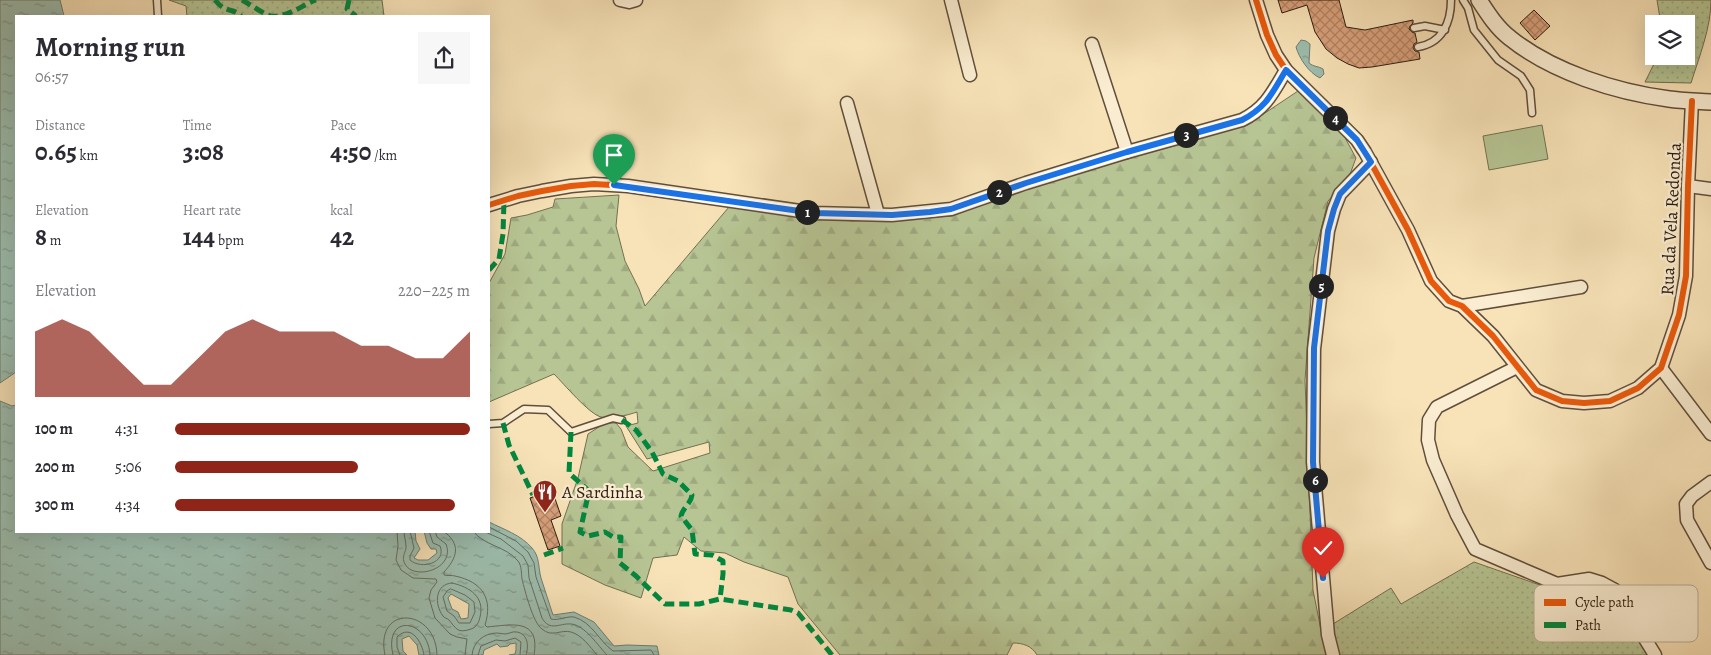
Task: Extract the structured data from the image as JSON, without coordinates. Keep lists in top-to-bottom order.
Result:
{
  "streets": {
    "street": ["Rua da Vela Redonda"]
  },
  "places": {
    "restaurant": ["A Sardinha"]
  },
  "legend": ["Cycle path", "Path"],
  "page": {
    "heading": ["Morning run", "06:57"],
    "stats": [
      ["Distance", "0.65 km"],
      ["Time", "3:08"],
      ["Pace", "4:50 /km"],
      ["Elevation", "8 m"],
      ["Heart rate", "144 bpm"],
      ["kcal", "42"]
    ],
    "pins": [
      "4",
      "3",
      "2",
      "1",
      "5",
      "6"
    ],
    "chart": ["Elevation", "220–225 m"],
    "list": [
      {
        "name": "100 m",
        "note": "4:31"
      },
      {
        "name": "200 m",
        "note": "5:06"
      },
      {
        "name": "300 m",
        "note": "4:34"
      }
    ]
  }
}
